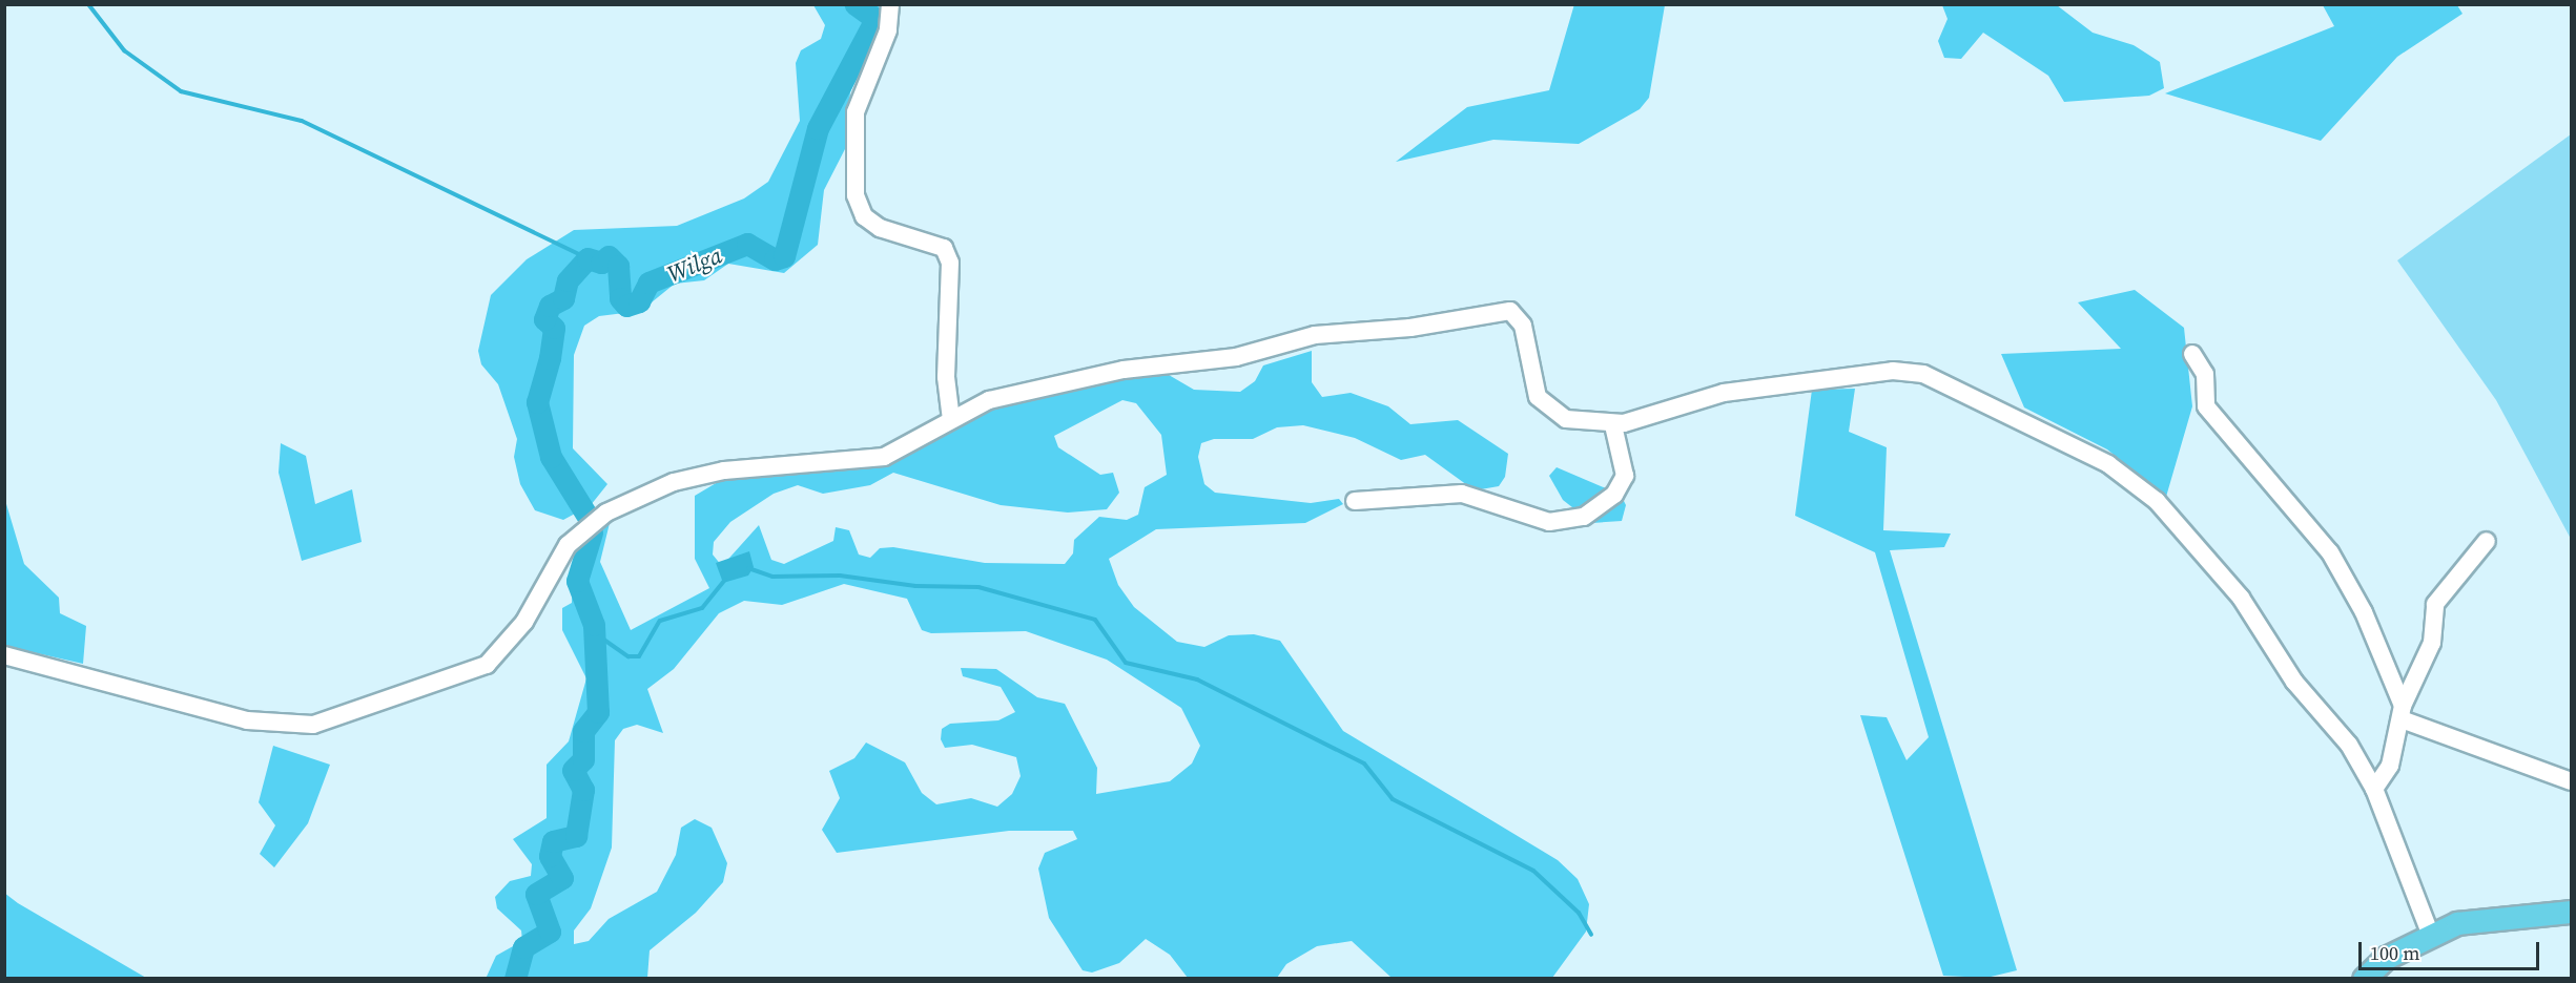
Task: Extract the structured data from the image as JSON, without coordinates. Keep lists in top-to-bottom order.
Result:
{
  "water": ["Wilga"],
  "scale_bar": "100 m"
}
